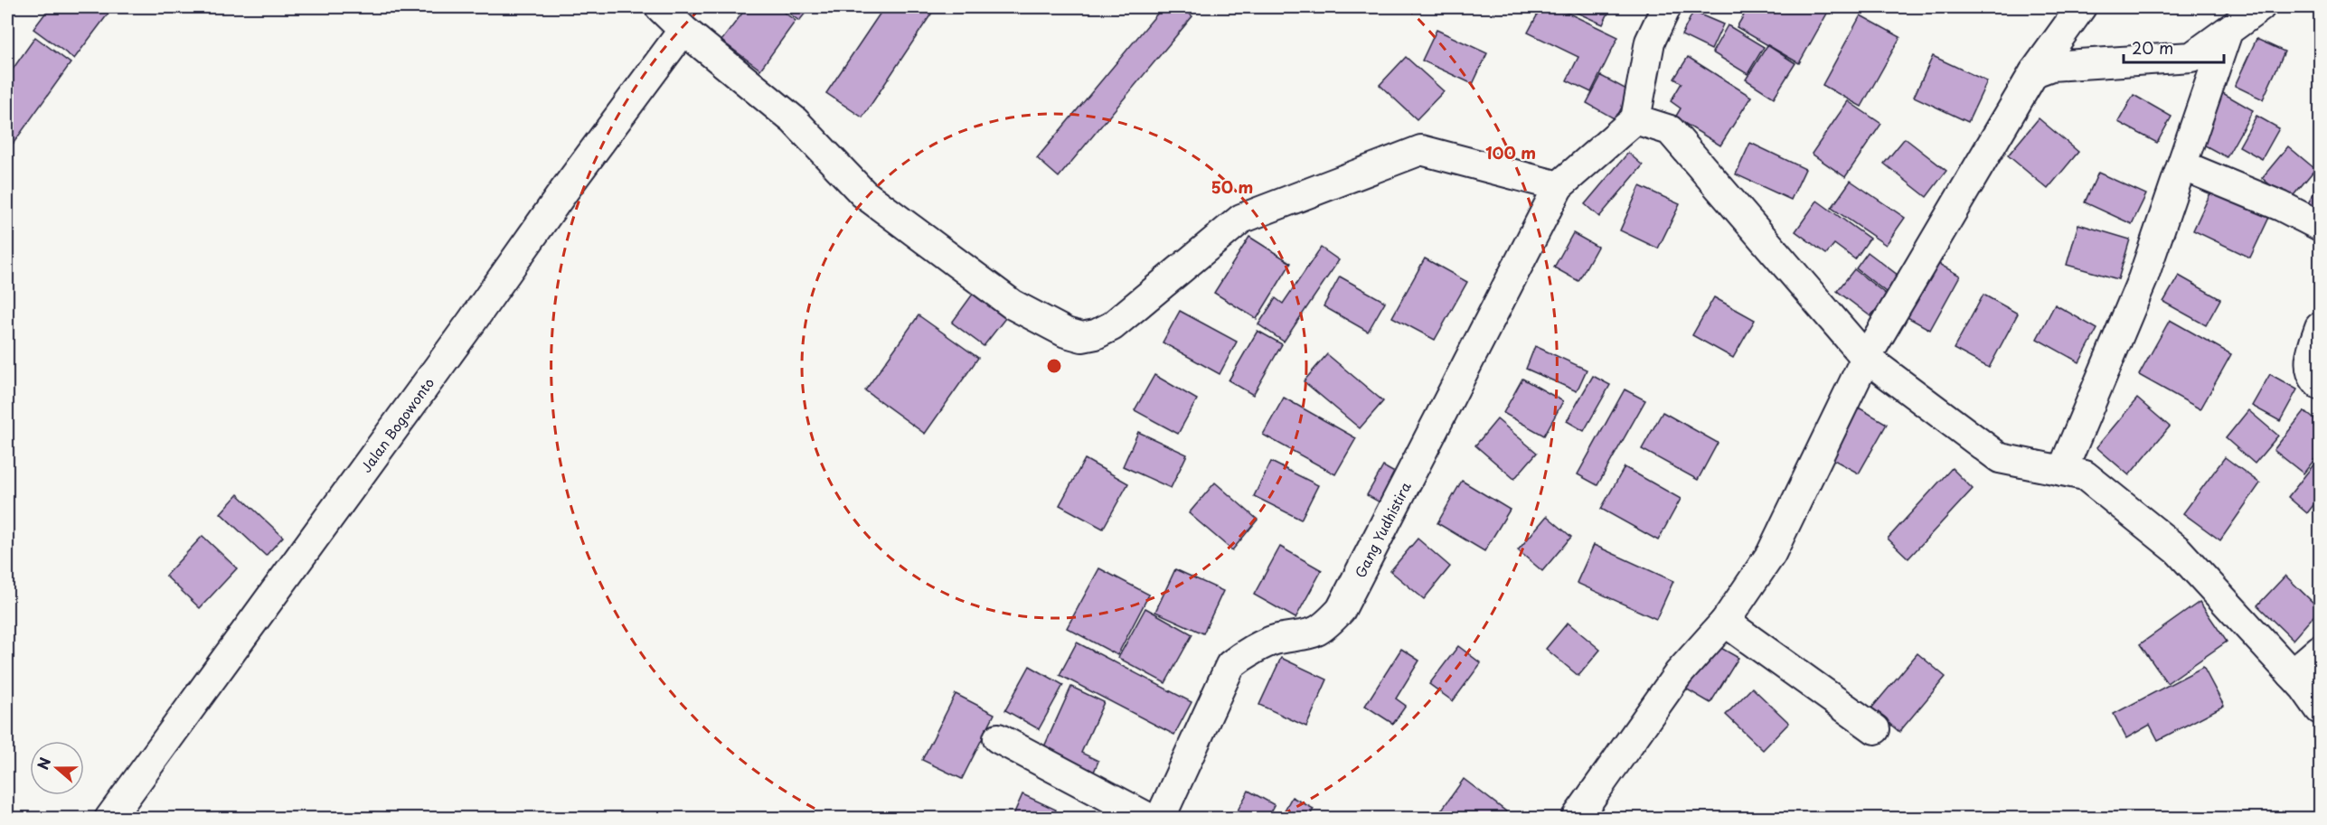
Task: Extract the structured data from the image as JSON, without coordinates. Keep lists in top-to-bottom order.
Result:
{
  "streets": {
    "street": ["Jalan Bogowonto", "Gang Yudhistira"]
  },
  "scale_bar": "20 m",
  "north": "left",
  "rings": ["100 m", "50 m"]
}
